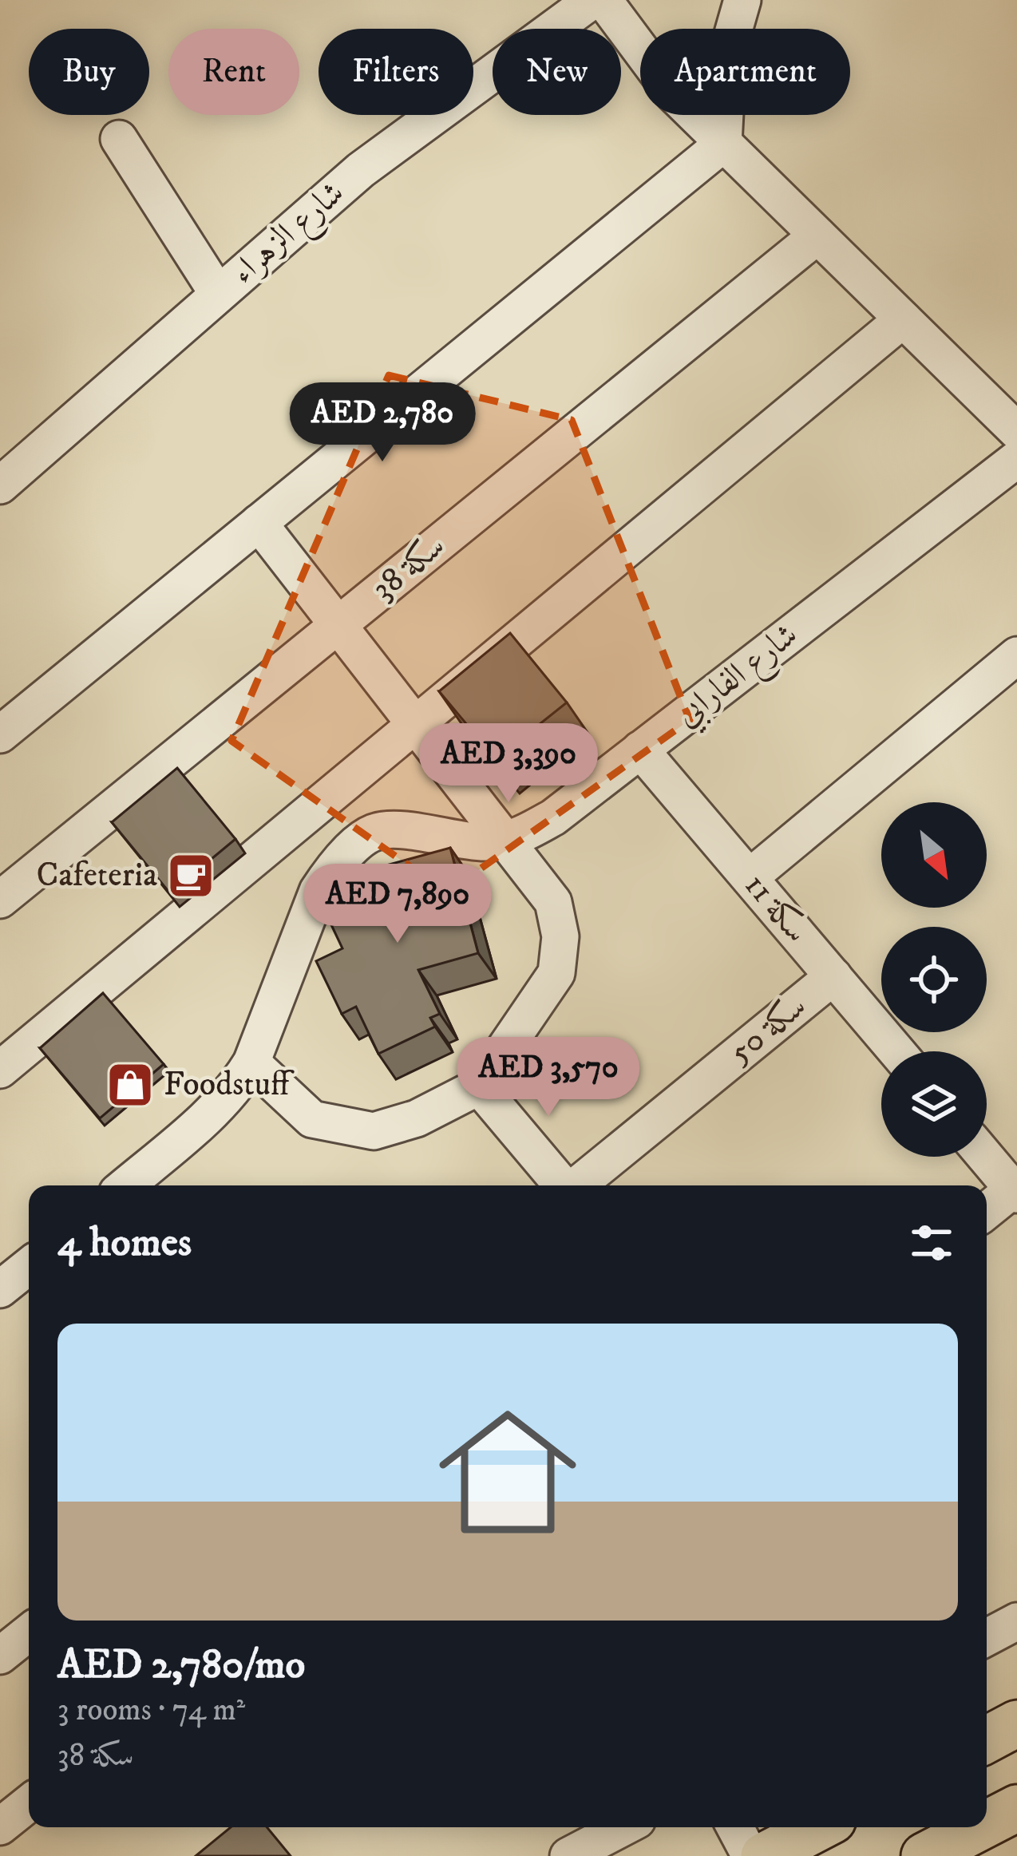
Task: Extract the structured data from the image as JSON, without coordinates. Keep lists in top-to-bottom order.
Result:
{
  "streets": {
    "street": [
      "شارع الزهراء",
      "سكة 38",
      "شارع الفارابي",
      "سكة 11",
      "سكة 50"
    ]
  },
  "crossings": [
    ["شارع الفارابي", "سكة 11"],
    ["سكة 11", "سكة 50"]
  ],
  "places": {
    "cafe": ["Cafeteria"],
    "shop": ["Foodstuff"]
  },
  "north": "bottom right",
  "page": {
    "chip": [
      "Buy",
      "Rent",
      "Filters",
      "New",
      "Apartment"
    ],
    "price": [
      "AED 2,780",
      "AED 3,390",
      "AED 7,890",
      "AED 3,570"
    ],
    "heading": "4 homes",
    "list": [
      {
        "name": "AED 2,780/mo",
        "note": "3 rooms · 74 m² · سكة 38"
      }
    ]
  }
}
